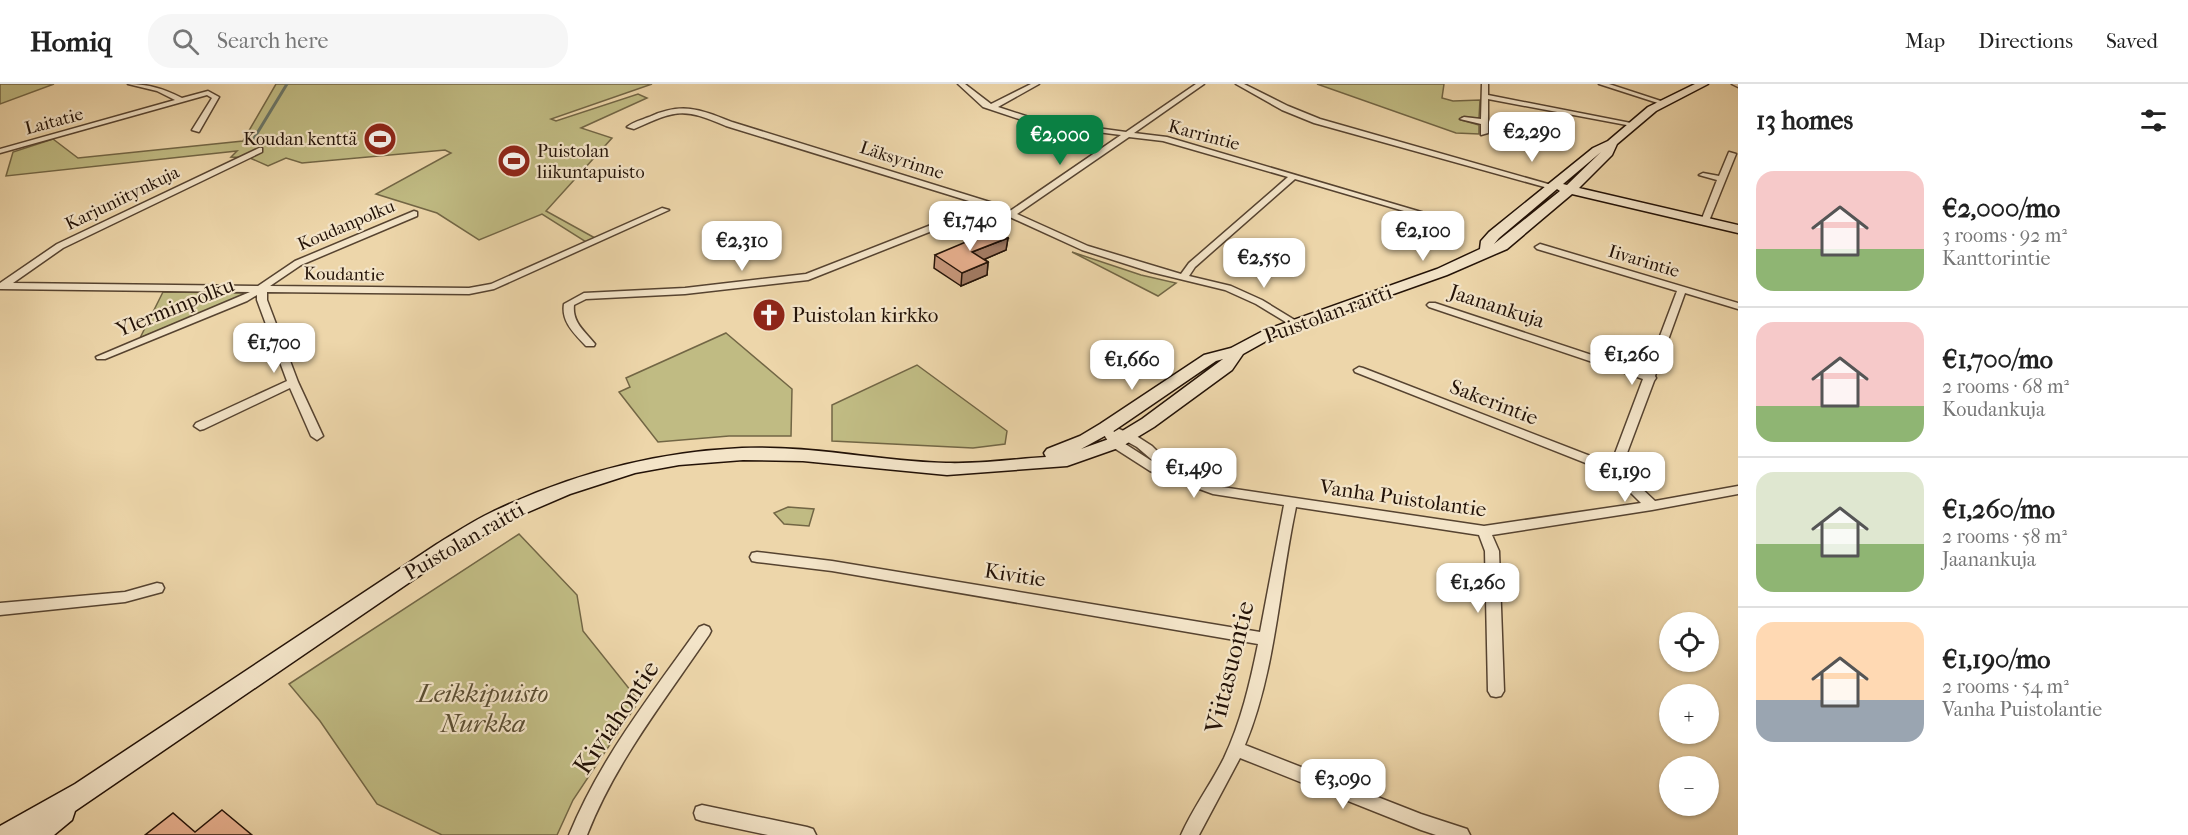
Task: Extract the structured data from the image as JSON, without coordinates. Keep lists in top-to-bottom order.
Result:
{
  "streets": {
    "main road": ["Puistolan raitti"],
    "street": [
      "Laitatie",
      "Karrintie",
      "Läksyrinne",
      "Karjuniitynkuja",
      "Koudanpolku",
      "Iivarintie",
      "Koudantie",
      "Jaanankuja",
      "Ylerminpolku",
      "Sakerintie",
      "Vanha Puistolantie",
      "Kivitie",
      "Viitasuontie",
      "Kiviahontie"
    ]
  },
  "crossings": [
    ["Läksyrinne", "Puistolan raitti"],
    ["Karjuniitynkuja", "Koudantie"],
    ["Koudanpolku", "Koudantie"],
    ["Koudanpolku", "Ylerminpolku"],
    ["Koudantie", "Ylerminpolku"],
    ["Puistolan raitti", "Vanha Puistolantie"],
    ["Vanha Puistolantie", "Viitasuontie"],
    ["Kivitie", "Viitasuontie"]
  ],
  "parks": ["Leikkipuisto Nurkka"],
  "places": {
    "sports": ["Koudan kenttä", "Puistolan liikuntapuisto"],
    "church": ["Puistolan kirkko"]
  },
  "page": {
    "header": "Homiq",
    "search": "Search here",
    "nav": ["Map", "Directions", "Saved"],
    "heading": "13 homes",
    "price": [
      "€2,290",
      "€2,000",
      "€1,740",
      "€2,100",
      "€2,310",
      "€2,550",
      "€1,700",
      "€1,260",
      "€1,660",
      "€1,490",
      "€1,190",
      "€1,260",
      "€3,090"
    ],
    "list": [
      {
        "name": "€2,000/mo",
        "note": "3 rooms · 92 m² · Kanttorintie"
      },
      {
        "name": "€1,700/mo",
        "note": "2 rooms · 68 m² · Koudankuja"
      },
      {
        "name": "€1,260/mo",
        "note": "2 rooms · 58 m² · Jaanankuja"
      },
      {
        "name": "€1,190/mo",
        "note": "2 rooms · 54 m² · Vanha Puistolantie"
      }
    ],
    "map_buttons": ["+", "−"]
  }
}
